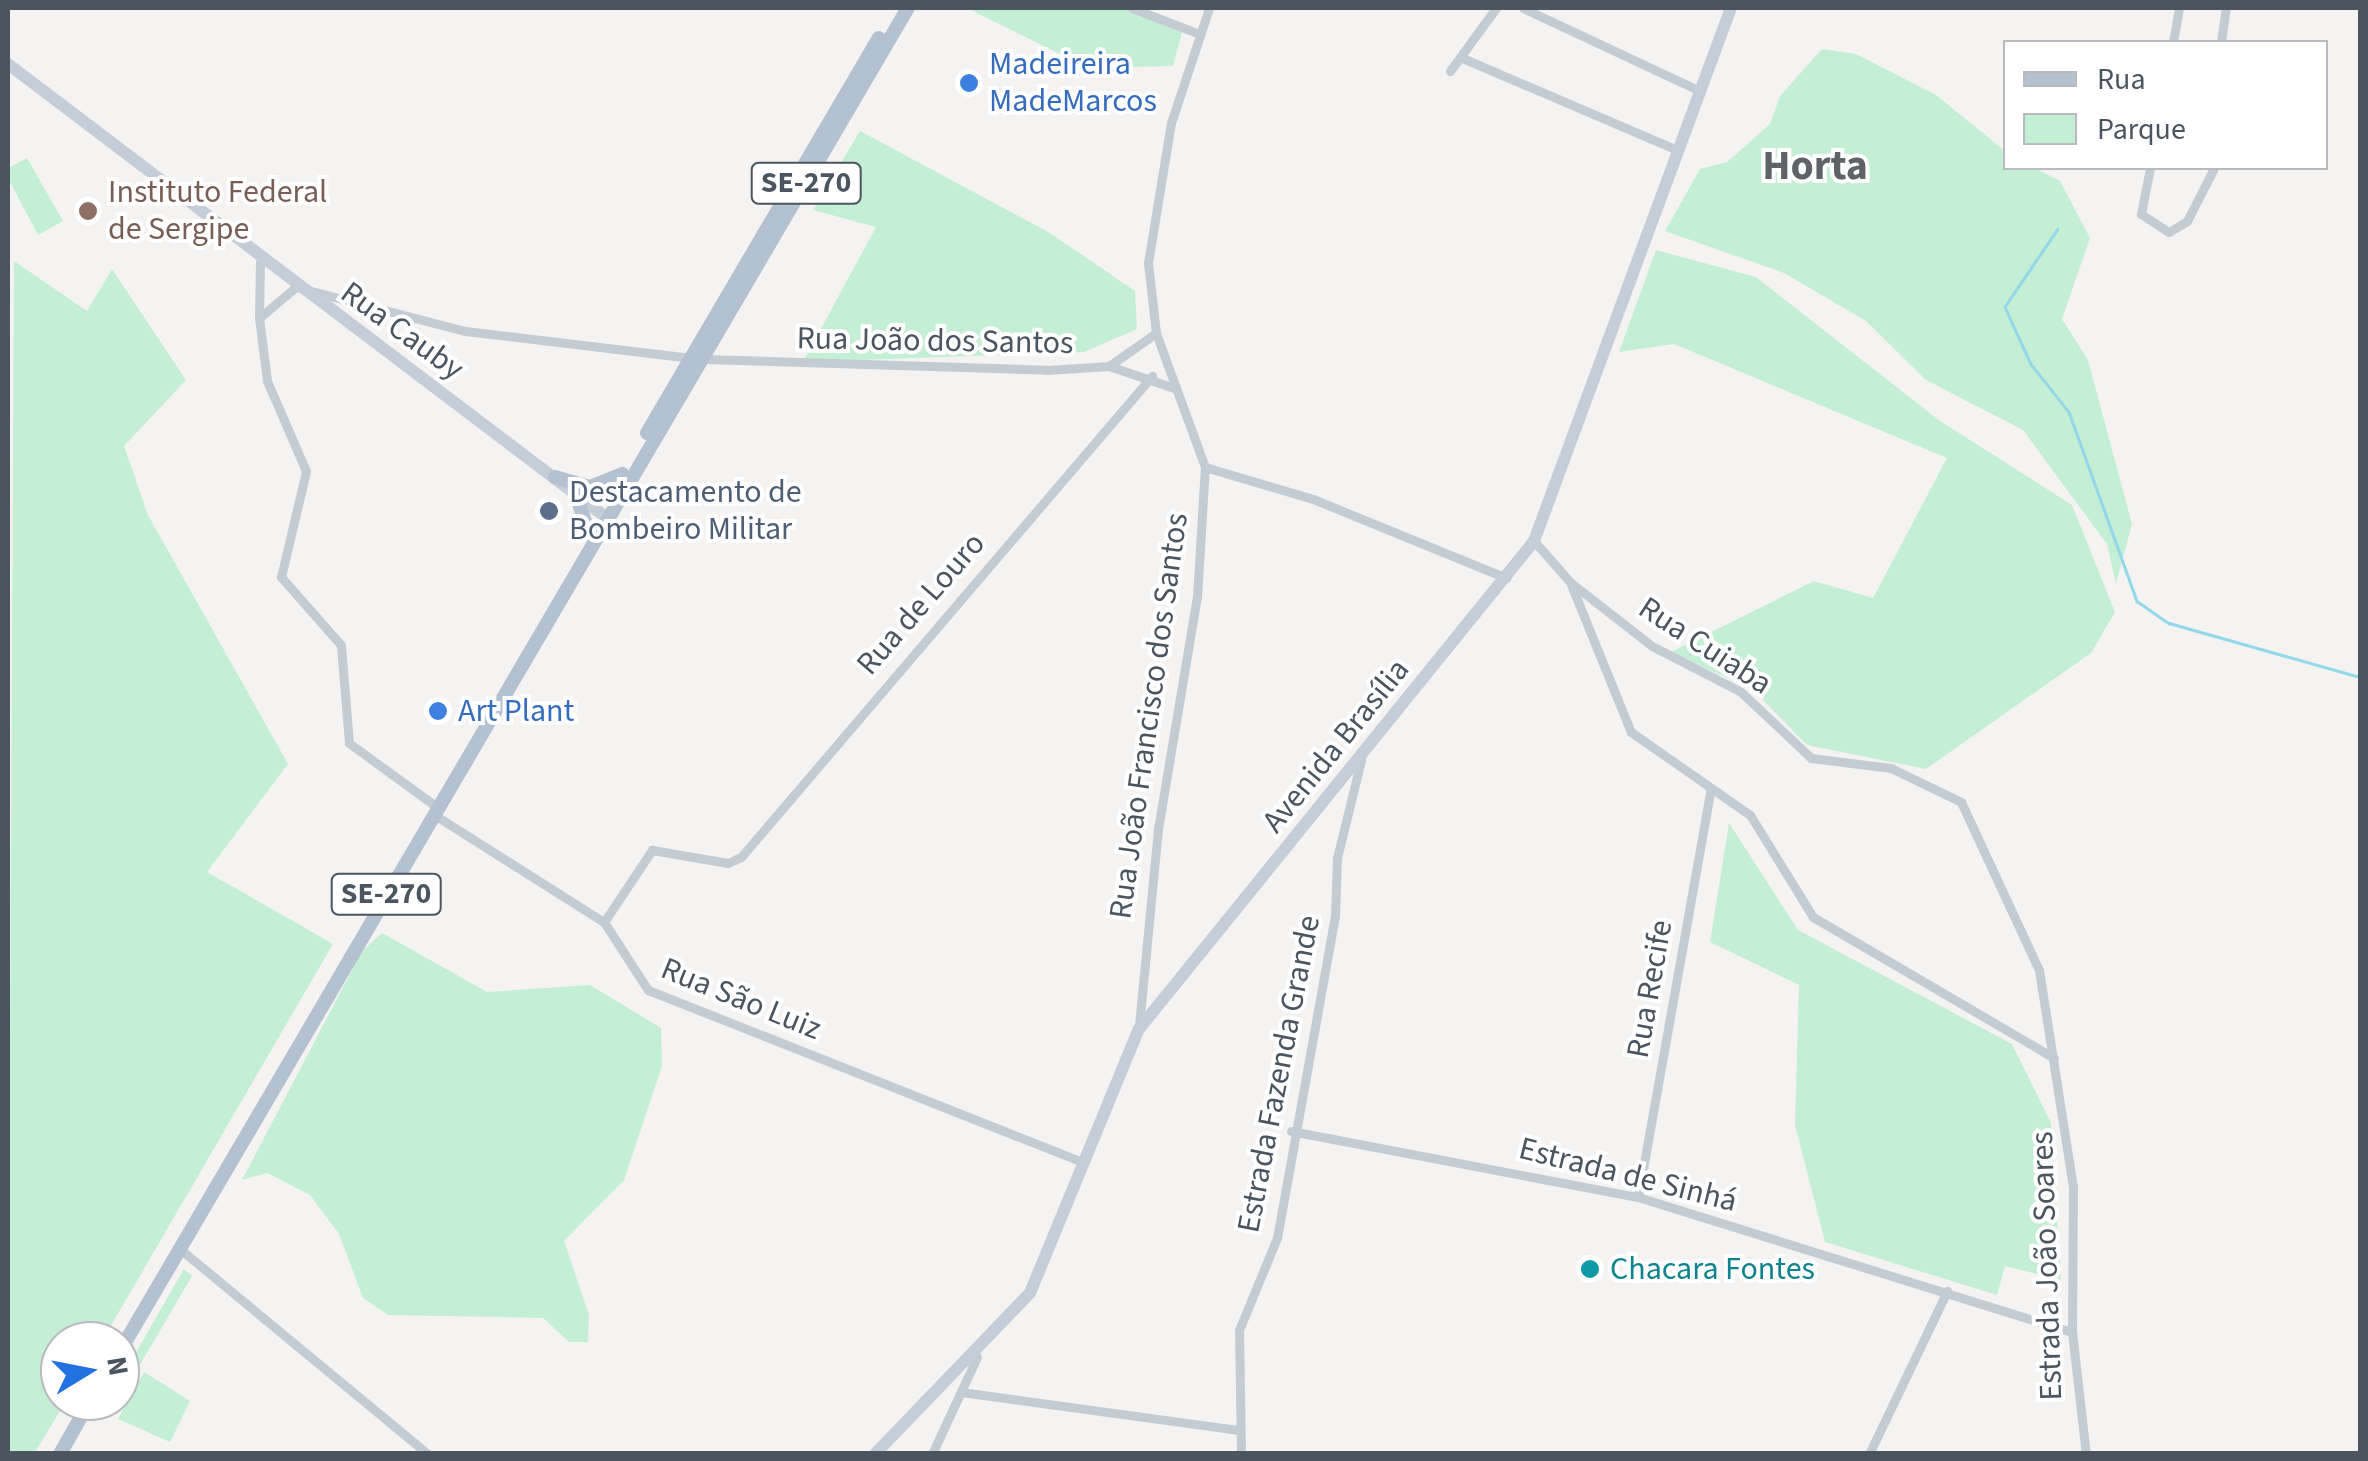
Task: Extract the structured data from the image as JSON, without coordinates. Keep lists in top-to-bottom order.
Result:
{
  "streets": {
    "main road": ["SE-270", "Rua Cauby", "Avenida Brasília"],
    "street": [
      "Rua João dos Santos",
      "Rua de Louro",
      "Rua Cuiaba",
      "Rua João Francisco dos Santos",
      "Rua Recife",
      "Rua São Luiz",
      "Estrada Fazenda Grande",
      "Estrada de Sinhá",
      "Estrada João Soares"
    ]
  },
  "crossings": [
    ["SE-270", "Rua Cauby"],
    ["SE-270", "Rua João dos Santos"],
    ["SE-270", "Rua São Luiz"],
    ["Rua Cauby", "Rua João dos Santos"],
    ["Rua João dos Santos", "Rua João Francisco dos Santos"],
    ["Rua de Louro", "Rua São Luiz"],
    ["Rua Cuiaba", "Estrada João Soares"],
    ["Rua João Francisco dos Santos", "Avenida Brasília"],
    ["Avenida Brasília", "Rua São Luiz"],
    ["Avenida Brasília", "Estrada Fazenda Grande"],
    ["Rua Recife", "Estrada de Sinhá"],
    ["Estrada Fazenda Grande", "Estrada de Sinhá"],
    ["Estrada de Sinhá", "Estrada João Soares"]
  ],
  "districts": ["Horta"],
  "places": [
    "Madeireira MadeMarcos",
    "Instituto Federal de Sergipe",
    "Destacamento de Bombeiro Militar",
    "Art Plant",
    "Chacara Fontes"
  ],
  "legend": ["Rua", "Parque"],
  "north": "right"
}
